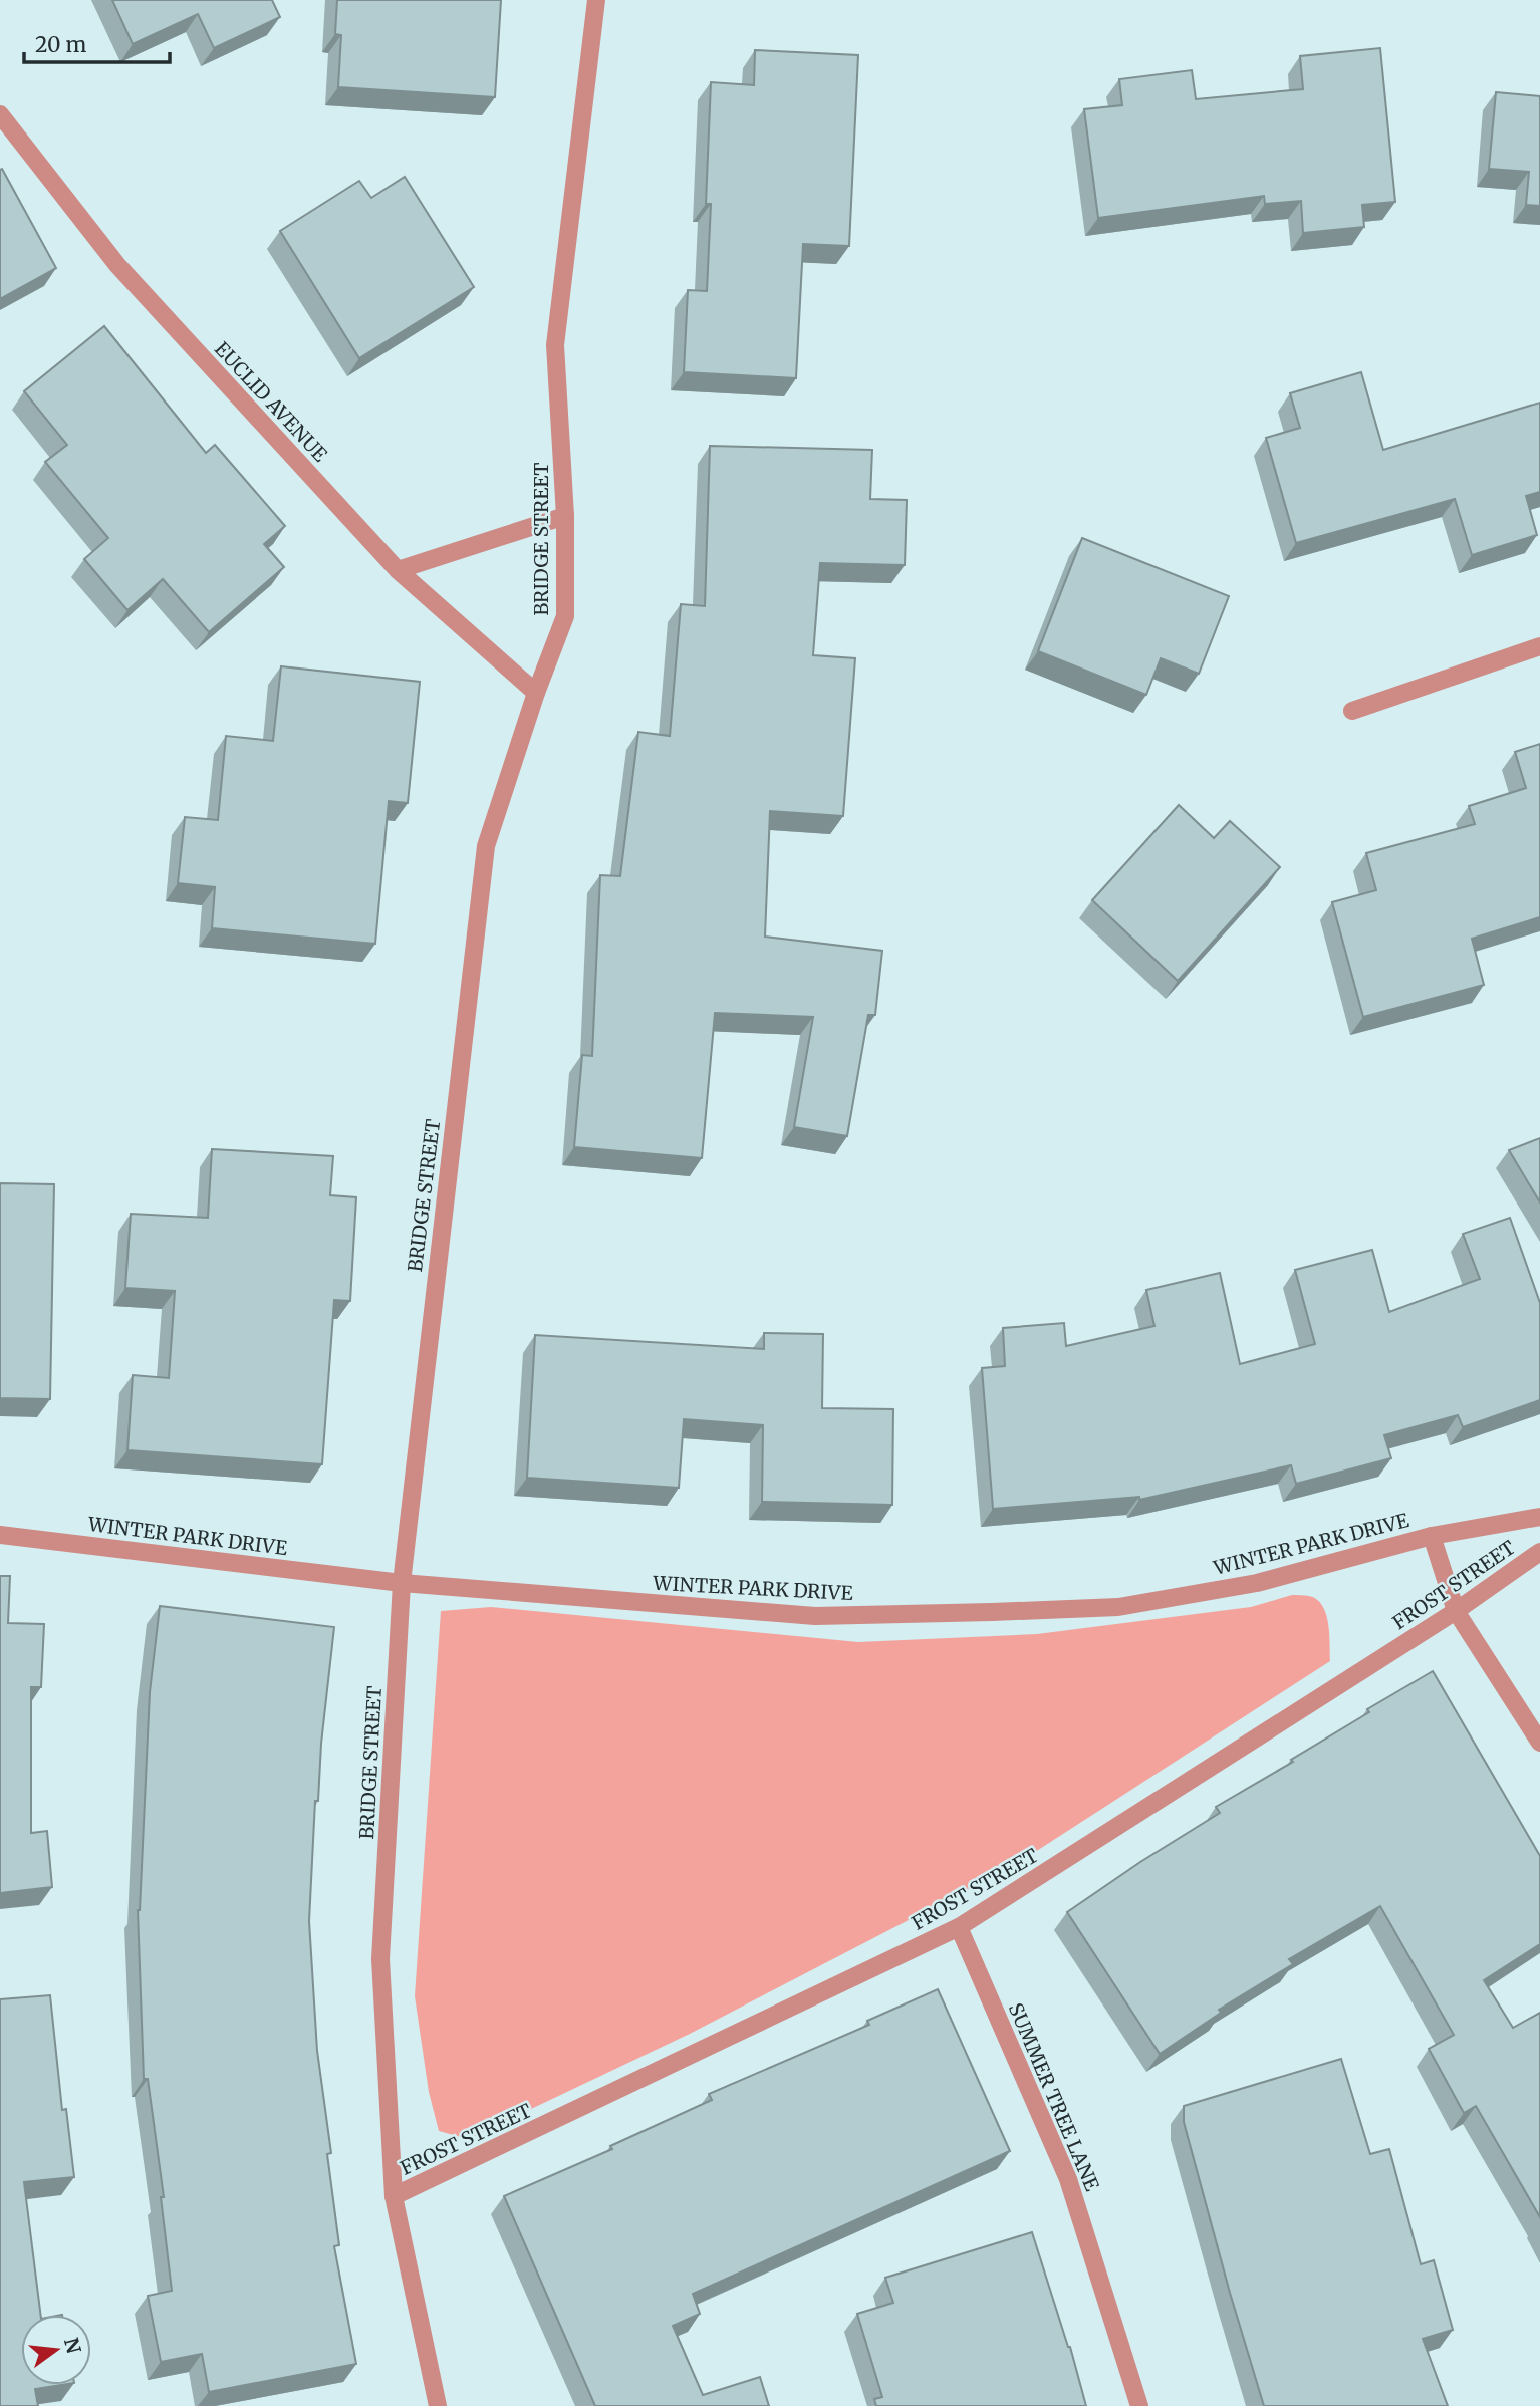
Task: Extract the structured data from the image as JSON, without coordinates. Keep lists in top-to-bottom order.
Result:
{
  "streets": {
    "street": [
      "EUCLID AVENUE",
      "BRIDGE STREET",
      "WINTER PARK DRIVE",
      "FROST STREET",
      "SUMMER TREE LANE"
    ]
  },
  "crossings": [
    ["EUCLID AVENUE", "BRIDGE STREET"],
    ["BRIDGE STREET", "WINTER PARK DRIVE"],
    ["BRIDGE STREET", "FROST STREET"],
    ["FROST STREET", "SUMMER TREE LANE"]
  ],
  "scale_bar": "20 m",
  "north": "right"
}
